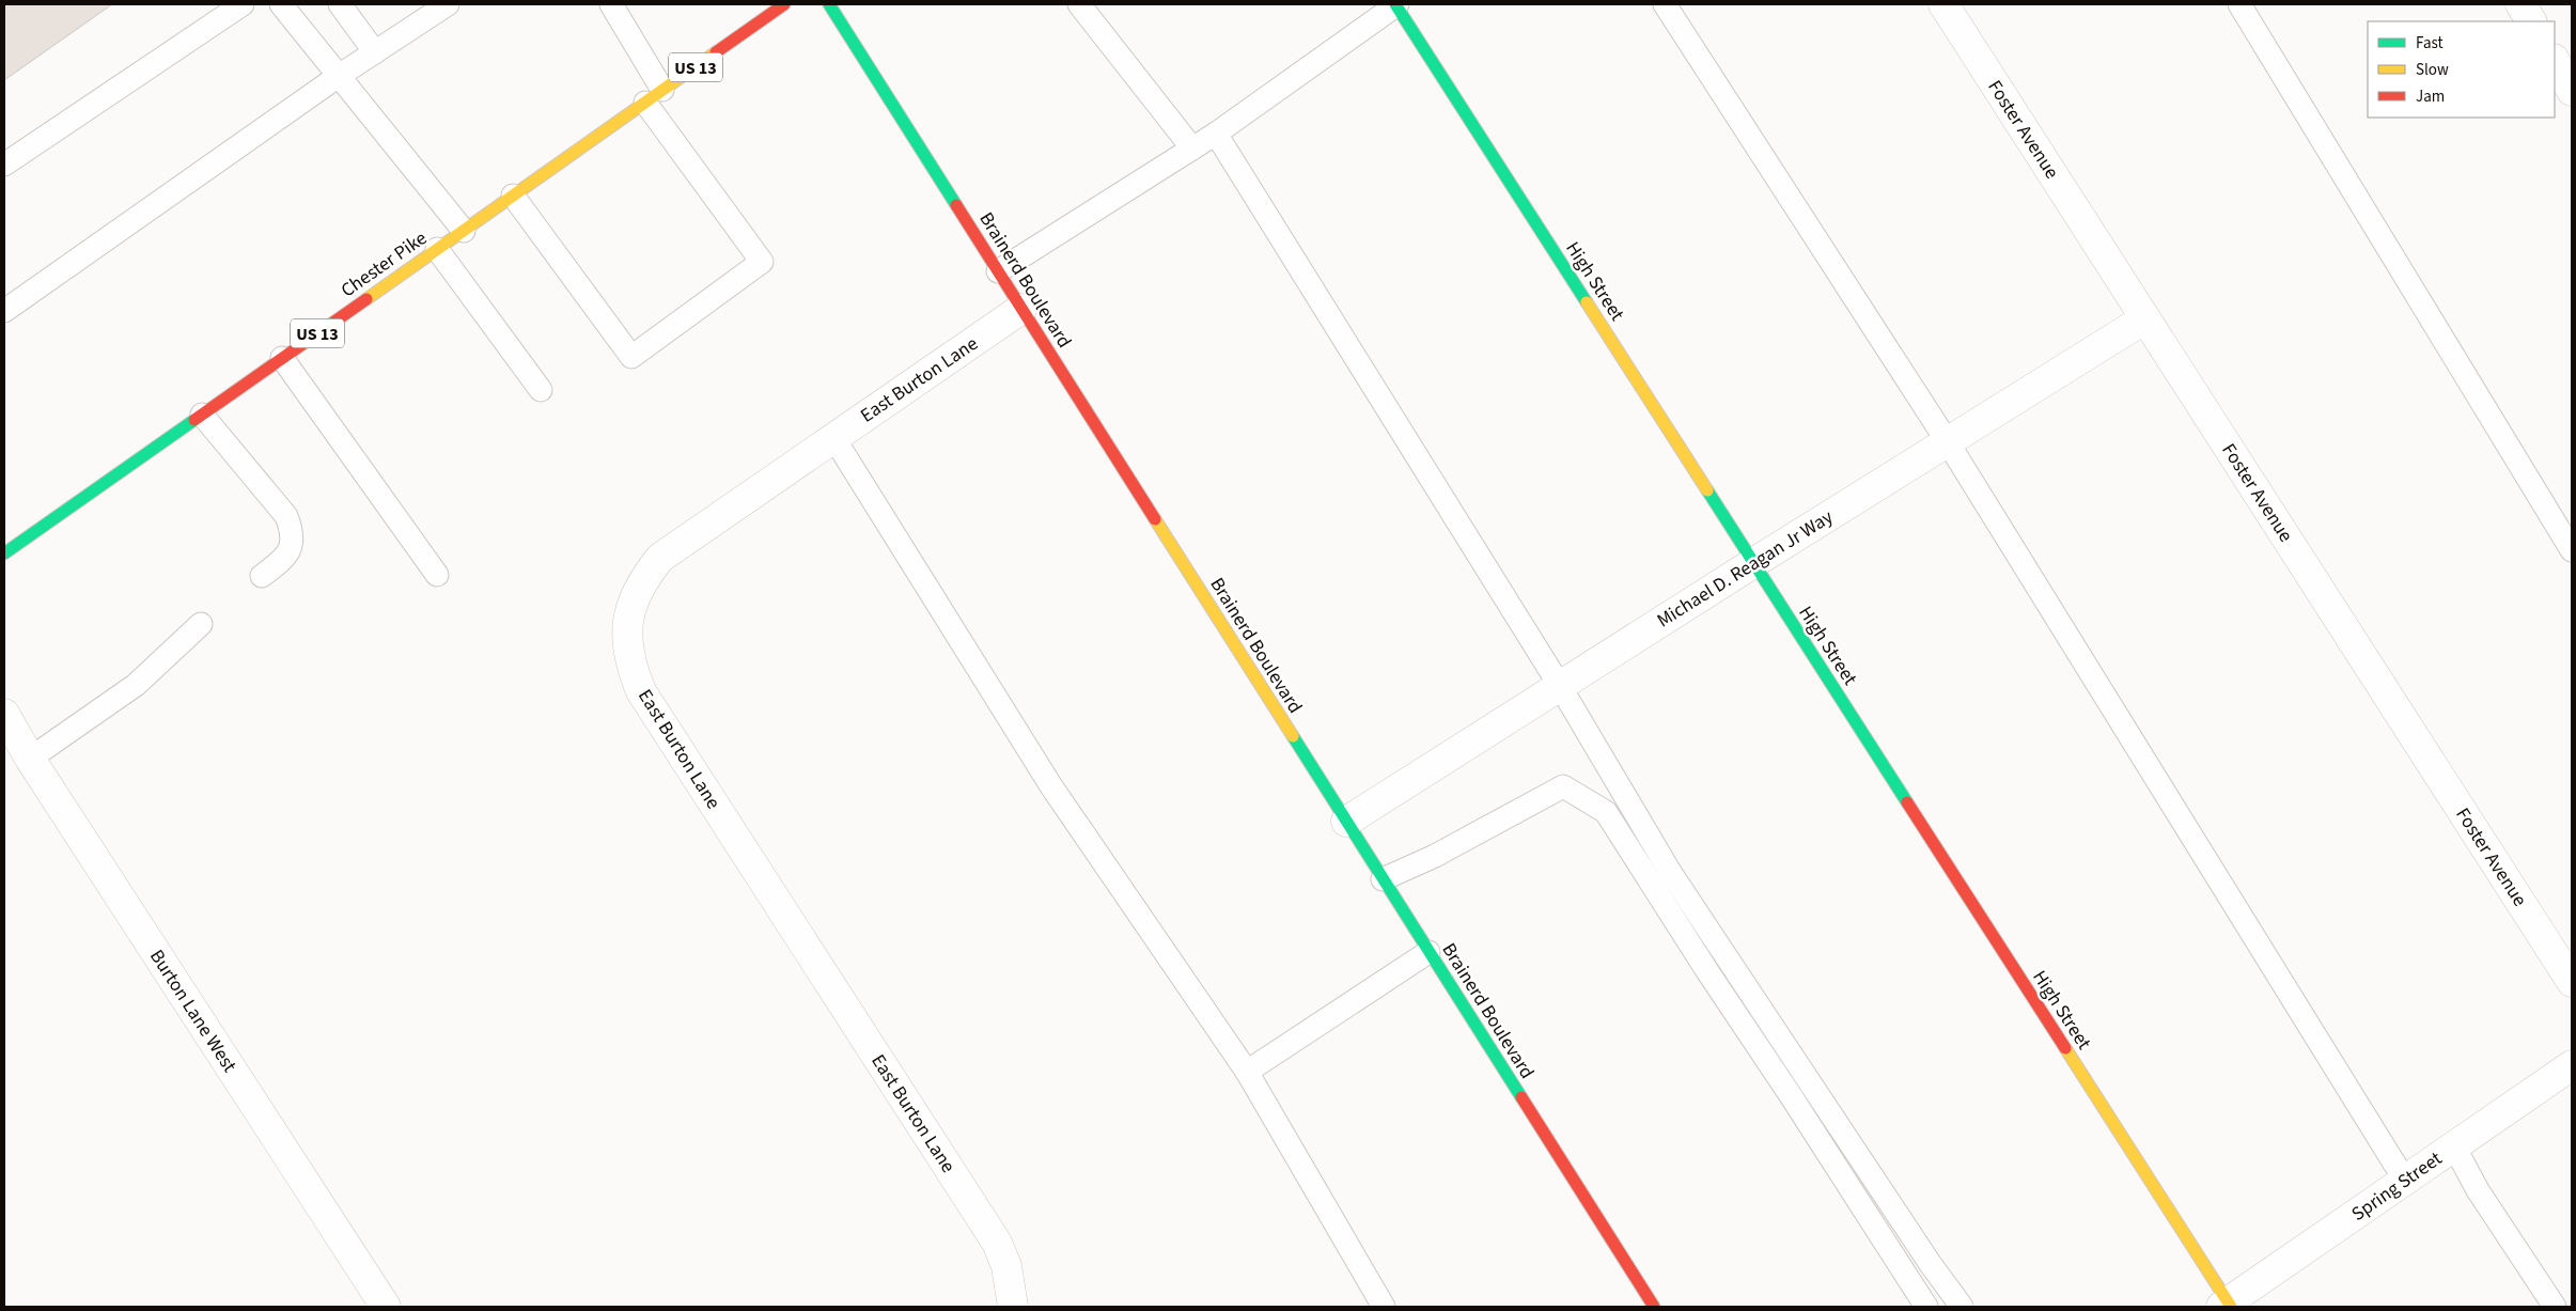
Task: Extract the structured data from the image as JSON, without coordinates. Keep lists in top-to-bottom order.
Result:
{
  "streets": {
    "street": [
      "US 13",
      "Foster Avenue",
      "Chester Pike",
      "Brainerd Boulevard",
      "High Street",
      "East Burton Lane",
      "Michael D. Reagan Jr Way",
      "Burton Lane West",
      "Spring Street"
    ]
  },
  "crossings": [
    ["Foster Avenue", "Michael D. Reagan Jr Way"],
    ["Brainerd Boulevard", "East Burton Lane"],
    ["Brainerd Boulevard", "Michael D. Reagan Jr Way"],
    ["High Street", "Michael D. Reagan Jr Way"],
    ["High Street", "Spring Street"]
  ],
  "legend": ["Fast", "Slow", "Jam"]
}
